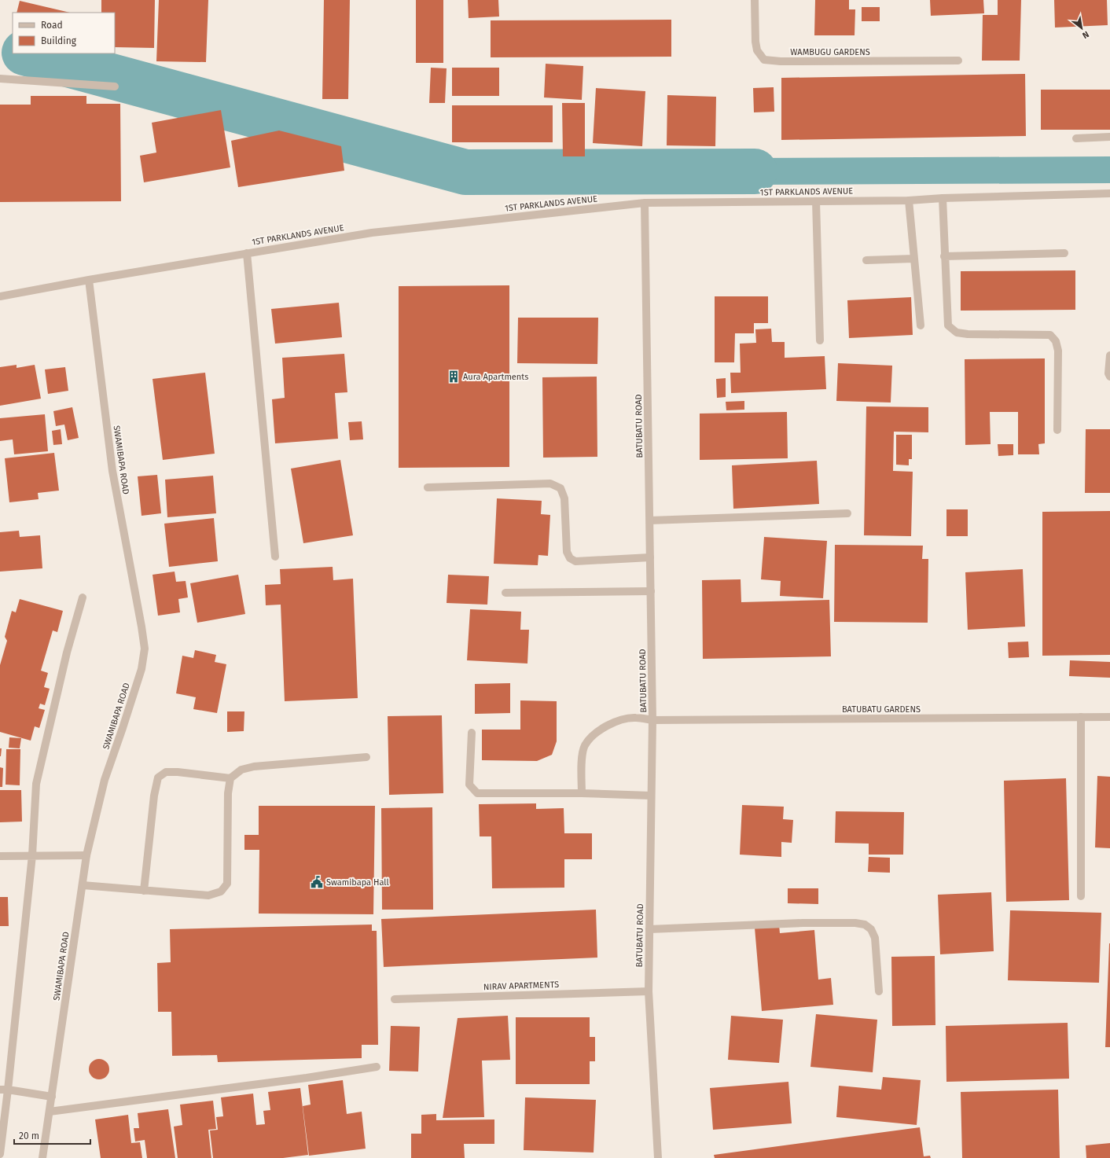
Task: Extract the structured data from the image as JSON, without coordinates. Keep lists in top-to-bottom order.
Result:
{
  "streets": {
    "street": [
      "WAMBUGU GARDENS",
      "1ST PARKLANDS AVENUE",
      "BATUBATU ROAD",
      "SWAMIBAPA ROAD",
      "BATUBATU GARDENS",
      "NIRAV APARTMENTS"
    ]
  },
  "crossings": [
    ["1ST PARKLANDS AVENUE", "BATUBATU ROAD"],
    ["1ST PARKLANDS AVENUE", "SWAMIBAPA ROAD"],
    ["BATUBATU ROAD", "BATUBATU GARDENS"],
    ["BATUBATU ROAD", "NIRAV APARTMENTS"]
  ],
  "places": {
    "building": ["Aura Apartments"],
    "public building": ["Swamibapa Hall"]
  },
  "legend": ["Road", "Building"],
  "scale_bar": "20 m",
  "north": "bottom right"
}
